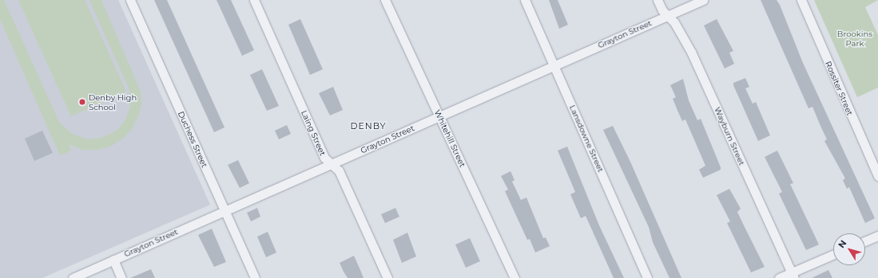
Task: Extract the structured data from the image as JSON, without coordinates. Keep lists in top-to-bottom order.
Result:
{
  "streets": {
    "street": [
      "Grayton Street",
      "Rossiter Street",
      "Laing Street",
      "Wayburn Street",
      "Whitehill Street",
      "Lansdowne Street",
      "Duchess Street"
    ]
  },
  "crossings": [
    ["Grayton Street", "Laing Street"],
    ["Grayton Street", "Wayburn Street"],
    ["Grayton Street", "Whitehill Street"],
    ["Grayton Street", "Lansdowne Street"],
    ["Grayton Street", "Duchess Street"]
  ],
  "districts": ["DENBY"],
  "parks": ["Brookins Park"],
  "places": ["Denby High School"],
  "north": "top left"
}
